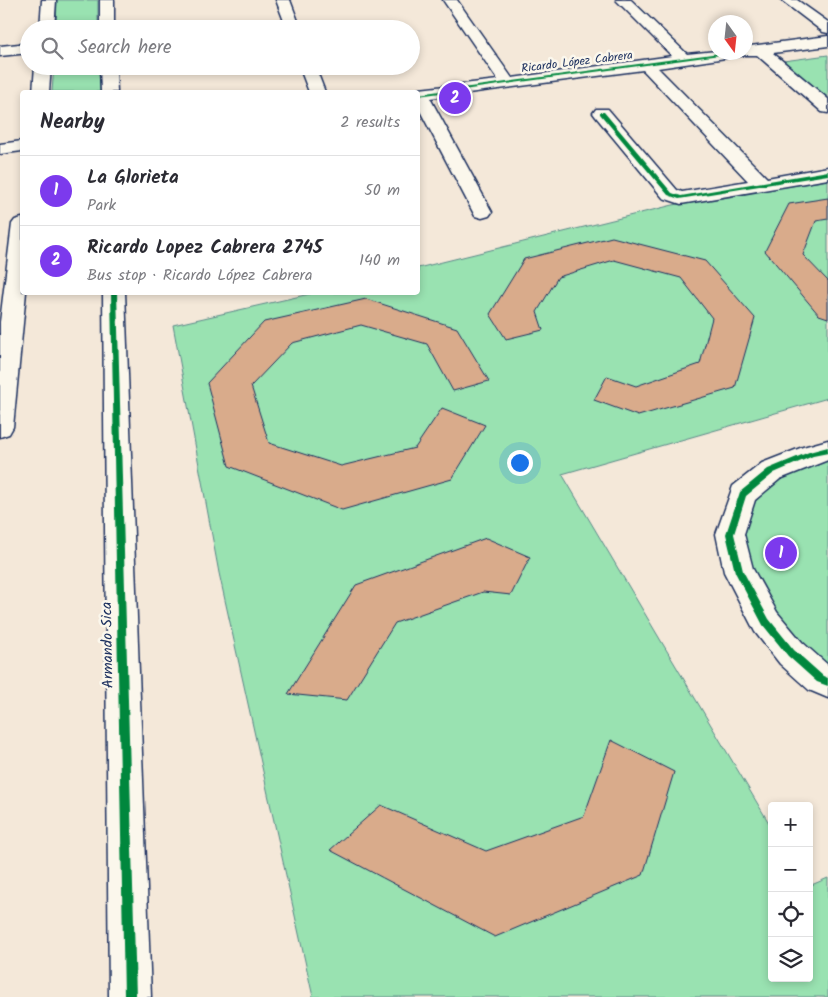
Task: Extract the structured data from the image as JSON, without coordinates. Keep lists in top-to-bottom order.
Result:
{
  "streets": {
    "street": ["Ricardo López Cabrera", "Armando Sica"]
  },
  "north": "bottom",
  "page": {
    "search": "Search here",
    "pins": ["2", "1"],
    "heading": ["Nearby", "2 results"],
    "list": [
      {
        "mark": "1",
        "name": "La Glorieta",
        "note": "Park",
        "value": "50 m"
      },
      {
        "mark": "2",
        "name": "Ricardo Lopez Cabrera 2745",
        "note": "Bus stop · Ricardo López Cabrera",
        "value": "140 m"
      }
    ],
    "map_buttons": ["+", "−"]
  }
}
